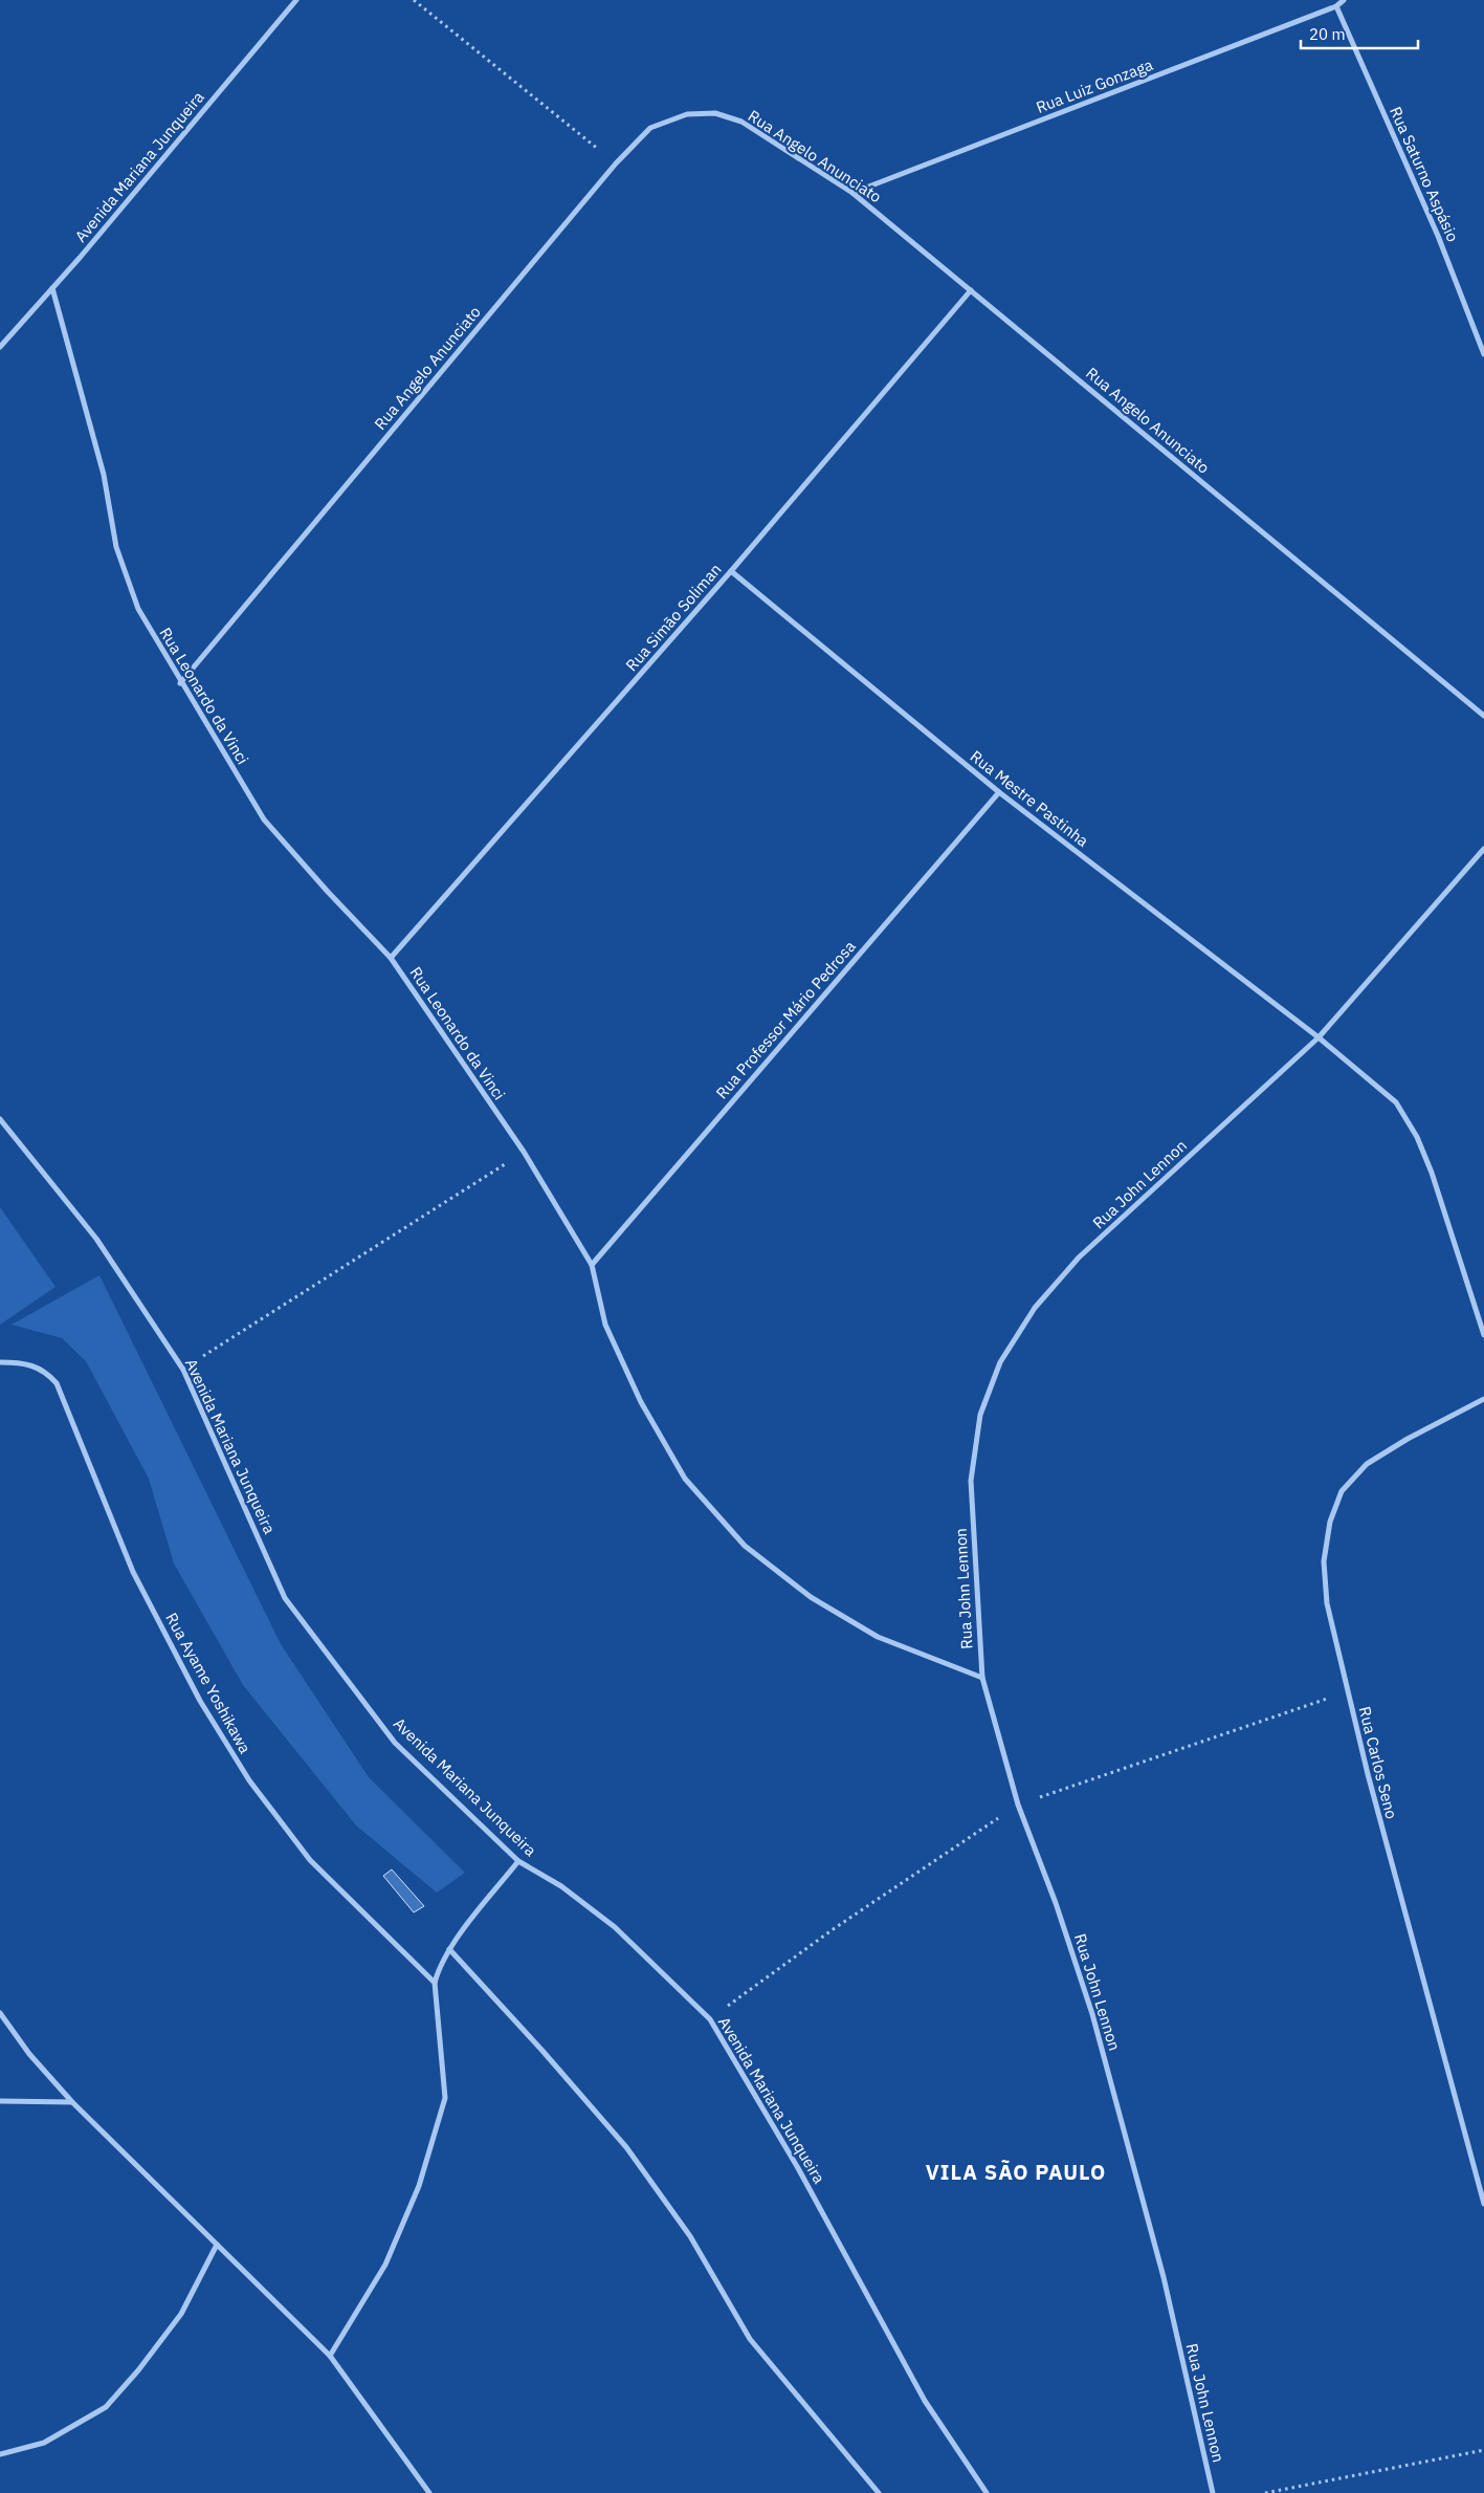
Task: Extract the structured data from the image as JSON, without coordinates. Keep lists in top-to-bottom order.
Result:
{
  "streets": {
    "street": [
      "Rua Luiz Gonzaga",
      "Rua Angelo Anunciato",
      "Avenida Mariana Junqueira",
      "Rua Saturno Aspásio",
      "Rua Simão Soliman",
      "Rua Leonardo da Vinci",
      "Rua Mestre Pastinha",
      "Rua Professor Mário Pedrosa",
      "Rua John Lennon",
      "Rua Ayame Yoshikawa",
      "Rua Carlos Seno"
    ]
  },
  "crossings": [
    ["Rua Luiz Gonzaga", "Rua Angelo Anunciato"],
    ["Rua Luiz Gonzaga", "Rua Saturno Aspásio"],
    ["Rua Angelo Anunciato", "Rua Simão Soliman"],
    ["Rua Angelo Anunciato", "Rua Leonardo da Vinci"],
    ["Avenida Mariana Junqueira", "Rua Leonardo da Vinci"],
    ["Rua Simão Soliman", "Rua Leonardo da Vinci"],
    ["Rua Simão Soliman", "Rua Mestre Pastinha"],
    ["Rua Leonardo da Vinci", "Rua Professor Mário Pedrosa"],
    ["Rua Leonardo da Vinci", "Rua John Lennon"],
    ["Rua Mestre Pastinha", "Rua Professor Mário Pedrosa"],
    ["Rua Mestre Pastinha", "Rua John Lennon"]
  ],
  "districts": ["VILA SÃO PAULO"],
  "scale_bar": "20 m"
}
